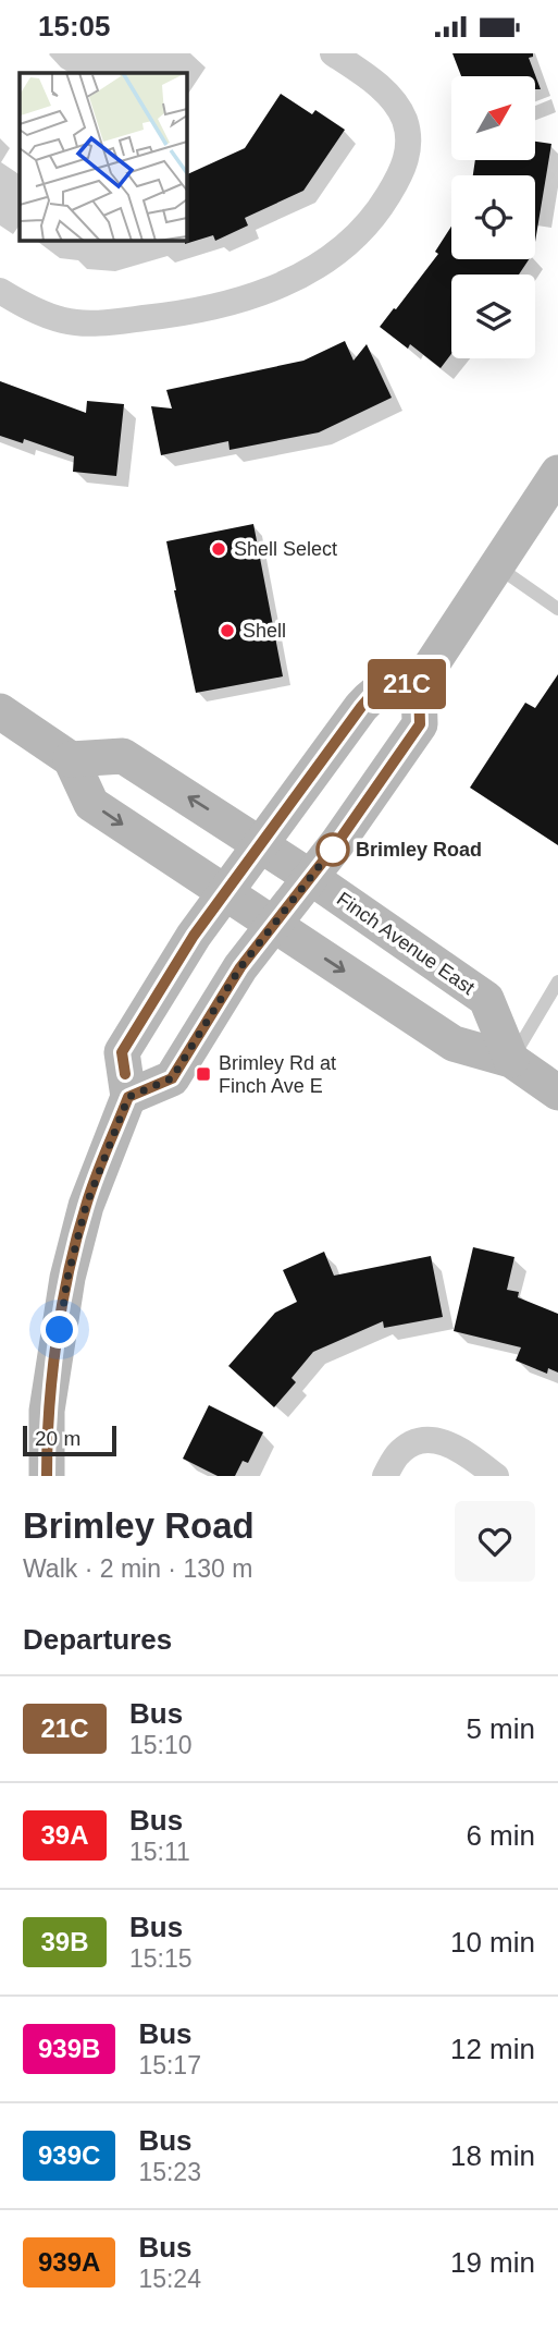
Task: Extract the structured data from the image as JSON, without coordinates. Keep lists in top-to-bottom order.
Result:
{
  "streets": {
    "main road": ["Finch Avenue East"]
  },
  "places": {
    "other": ["Shell Select", "Shell", "Brimley Road"],
    "transit": ["Brimley Rd at Finch Ave E"]
  },
  "lines": ["bus line 21C"],
  "scale_bar": "20 m",
  "north": "top right",
  "page": {
    "status": "15:05",
    "on_map": "21C",
    "scale": "20 m",
    "heading": [
      ["Brimley Road", "Walk · 2 min · 130 m"],
      "Departures"
    ],
    "list": [
      {
        "mark": "21C",
        "name": "Bus",
        "note": "15:10",
        "value": "5 min"
      },
      {
        "mark": "39A",
        "name": "Bus",
        "note": "15:11",
        "value": "6 min"
      },
      {
        "mark": "39B",
        "name": "Bus",
        "note": "15:15",
        "value": "10 min"
      },
      {
        "mark": "939B",
        "name": "Bus",
        "note": "15:17",
        "value": "12 min"
      },
      {
        "mark": "939C",
        "name": "Bus",
        "note": "15:23",
        "value": "18 min"
      },
      {
        "mark": "939A",
        "name": "Bus",
        "note": "15:24",
        "value": "19 min"
      }
    ]
  }
}
